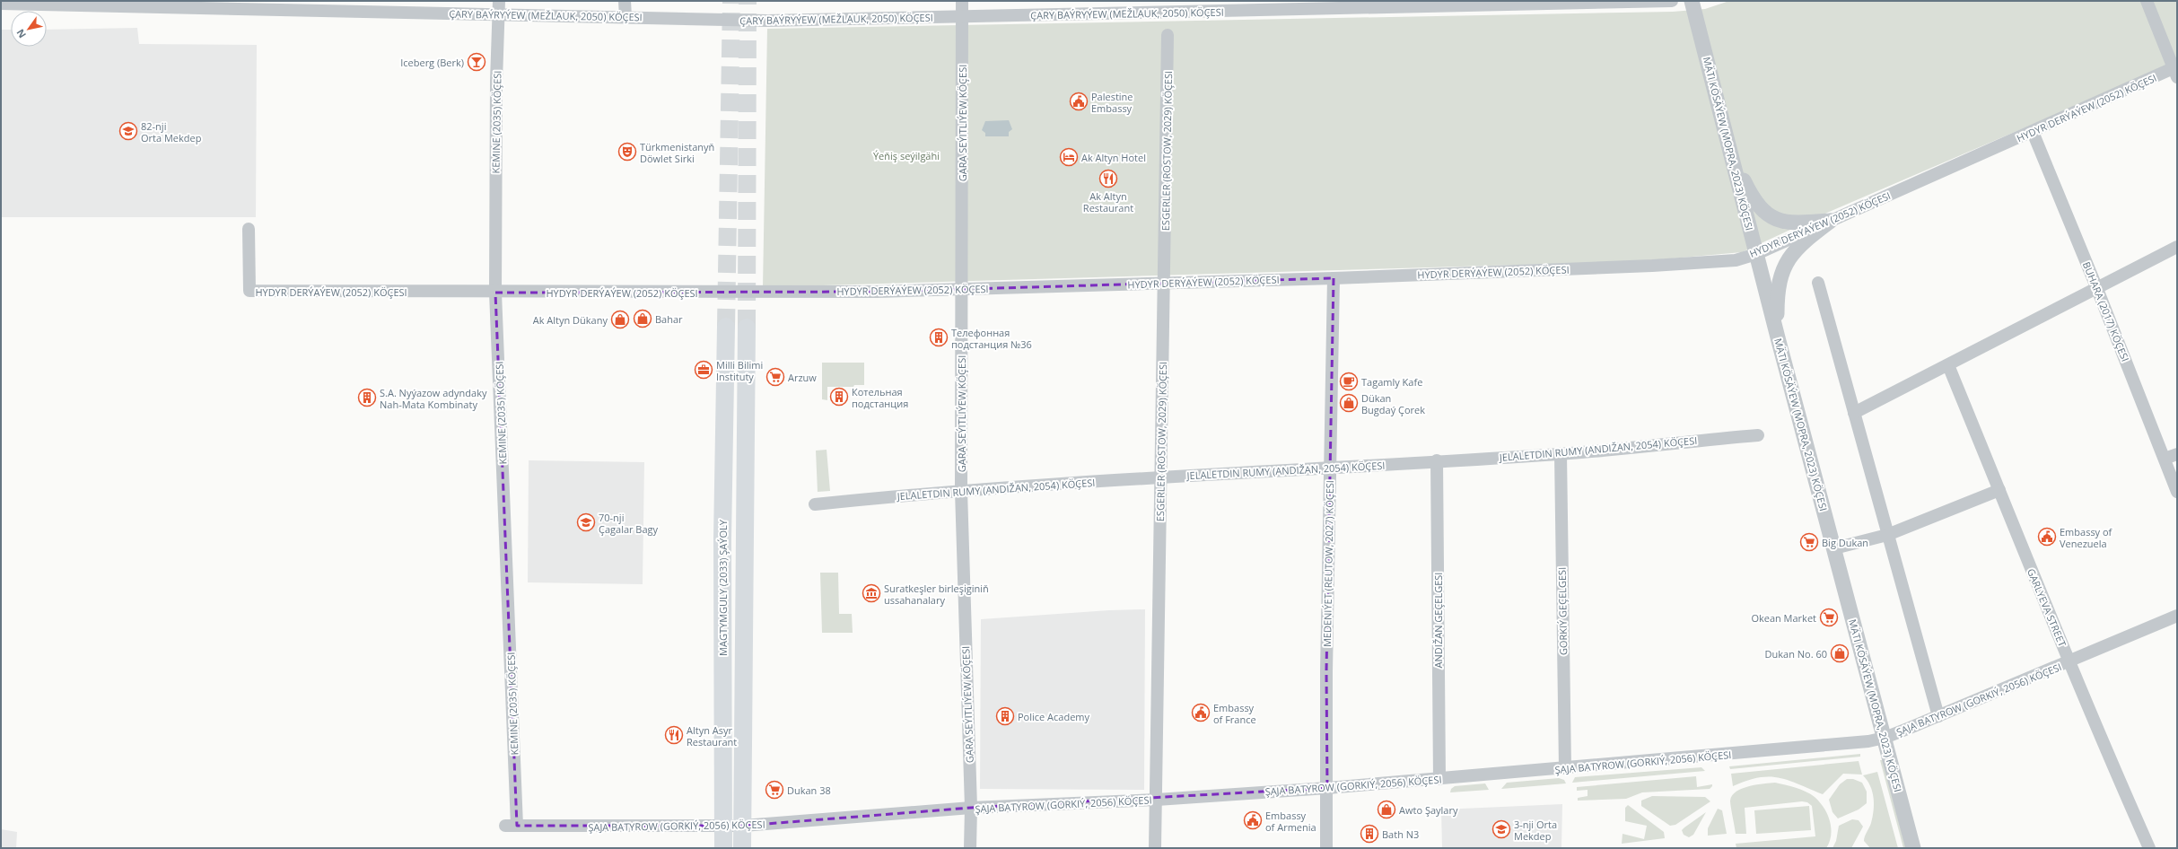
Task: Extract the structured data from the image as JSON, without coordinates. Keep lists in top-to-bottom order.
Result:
{
  "streets": {
    "main road": ["MAGTYMGULY (2033) ŞAÝOLY"],
    "street": [
      "ÇARY BAÝRYÝEW (MEŽLAUK, 2050) KÖÇESI",
      "HYDYR DERÝAÝEW (2052) KÖÇESI",
      "KEMINE (2035) KÖÇESI",
      "GARA SEÝITLIÝEW KÖÇESI",
      "MÄTI KÖSÄÝEW (MOPRA, 2023) KÖÇESI",
      "ESGERLER (ROSTOW, 2029) KÖÇESI",
      "BUHARA (2017) KÖÇESI",
      "JELALETDIN RUMY (ANDIŽAN, 2054) KÖÇESI",
      "MEDENIÝET (REUTOW, 2027) KÖÇESI",
      "GARLYEVA STREET",
      "GORKIÝ GEÇELGESI",
      "ANDIŽAN GEÇELGESI",
      "ŞAJA BATYROW (GORKIÝ, 2056) KÖÇESI"
    ]
  },
  "crossings": [
    ["ÇARY BAÝRYÝEW (MEŽLAUK, 2050) KÖÇESI", "KEMINE (2035) KÖÇESI"],
    ["ÇARY BAÝRYÝEW (MEŽLAUK, 2050) KÖÇESI", "GARA SEÝITLIÝEW KÖÇESI"],
    ["HYDYR DERÝAÝEW (2052) KÖÇESI", "KEMINE (2035) KÖÇESI"],
    ["HYDYR DERÝAÝEW (2052) KÖÇESI", "GARA SEÝITLIÝEW KÖÇESI"],
    ["HYDYR DERÝAÝEW (2052) KÖÇESI", "MÄTI KÖSÄÝEW (MOPRA, 2023) KÖÇESI"],
    ["HYDYR DERÝAÝEW (2052) KÖÇESI", "ESGERLER (ROSTOW, 2029) KÖÇESI"],
    ["HYDYR DERÝAÝEW (2052) KÖÇESI", "BUHARA (2017) KÖÇESI"],
    ["HYDYR DERÝAÝEW (2052) KÖÇESI", "MEDENIÝET (REUTOW, 2027) KÖÇESI"],
    ["KEMINE (2035) KÖÇESI", "ŞAJA BATYROW (GORKIÝ, 2056) KÖÇESI"],
    ["GARA SEÝITLIÝEW KÖÇESI", "JELALETDIN RUMY (ANDIŽAN, 2054) KÖÇESI"],
    ["GARA SEÝITLIÝEW KÖÇESI", "ŞAJA BATYROW (GORKIÝ, 2056) KÖÇESI"],
    ["MÄTI KÖSÄÝEW (MOPRA, 2023) KÖÇESI", "ŞAJA BATYROW (GORKIÝ, 2056) KÖÇESI"],
    ["ESGERLER (ROSTOW, 2029) KÖÇESI", "JELALETDIN RUMY (ANDIŽAN, 2054) KÖÇESI"],
    ["ESGERLER (ROSTOW, 2029) KÖÇESI", "ŞAJA BATYROW (GORKIÝ, 2056) KÖÇESI"],
    ["JELALETDIN RUMY (ANDIŽAN, 2054) KÖÇESI", "MEDENIÝET (REUTOW, 2027) KÖÇESI"],
    ["JELALETDIN RUMY (ANDIŽAN, 2054) KÖÇESI", "GORKIÝ GEÇELGESI"],
    ["JELALETDIN RUMY (ANDIŽAN, 2054) KÖÇESI", "ANDIŽAN GEÇELGESI"],
    ["MEDENIÝET (REUTOW, 2027) KÖÇESI", "ŞAJA BATYROW (GORKIÝ, 2056) KÖÇESI"],
    ["MAGTYMGULY (2033) ŞAÝOLY", "ŞAJA BATYROW (GORKIÝ, 2056) KÖÇESI"],
    ["GARLYEVA STREET", "ŞAJA BATYROW (GORKIÝ, 2056) KÖÇESI"],
    ["GORKIÝ GEÇELGESI", "ŞAJA BATYROW (GORKIÝ, 2056) KÖÇESI"],
    ["ANDIŽAN GEÇELGESI", "ŞAJA BATYROW (GORKIÝ, 2056) KÖÇESI"]
  ],
  "parks": ["Ýeňiş seýilgähi"],
  "places": {
    "bar": ["Iceberg (Berk)"],
    "public building": [
      "Palestine Embassy",
      "Embassy of Venezuela",
      "Embassy of France",
      "Embassy of Armenia"
    ],
    "school or university": ["82-nji Orta Mekdep", "70-nji Çagalar Bagy", "3-nji Orta Mekdep"],
    "theatre": ["Türkmenistanyň Döwlet Sirki"],
    "hotel": ["Ak Altyn Hotel"],
    "restaurant": ["Ak Altyn Restaurant", "Altyn Asyr Restaurant"],
    "shop": [
      "Bahar",
      "Ak Altyn Dükany",
      "Dükan Bugdaý Çorek",
      "Dukan No. 60",
      "Awto Şaylary"
    ],
    "building": [
      "Телефонная подстанция №36",
      "Котельная подстанция",
      "S.A. Nyýazow adyndaky Nah-Mata Kombinaty",
      "Police Academy",
      "Bath N3"
    ],
    "office": ["Milli Bilimi Instituty"],
    "supermarket": [
      "Arzuw",
      "Big Dukan",
      "Okean Market",
      "Dukan 38"
    ],
    "cafe": ["Tagamly Kafe"],
    "museum": ["Suratkeşler birleşiginiň ussahanalary"]
  },
  "north": "bottom left"
}
